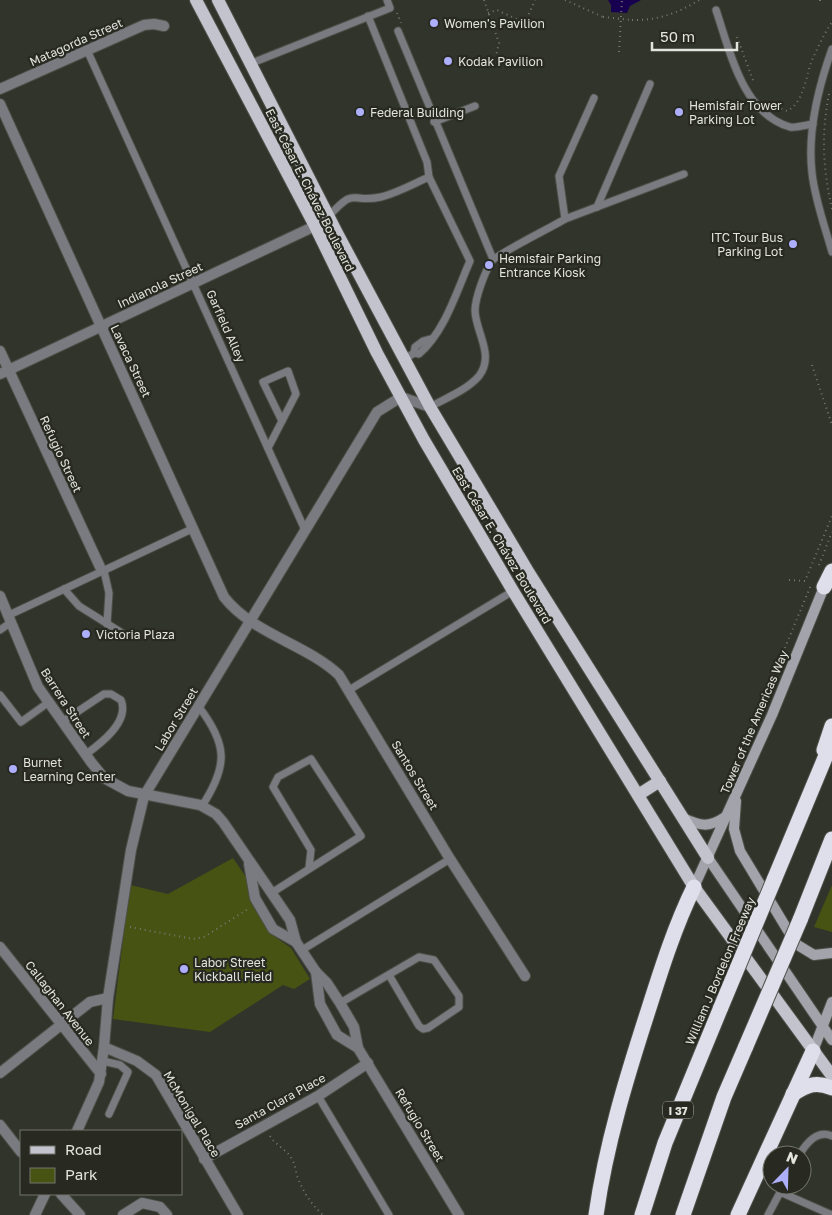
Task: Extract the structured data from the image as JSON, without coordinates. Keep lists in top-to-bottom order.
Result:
{
  "streets": {
    "highway": ["William J Bordelon Freeway", "I 37"],
    "main road": ["East César E. Chávez Boulevard", "Tower of the Americas Way"],
    "street": [
      "Matagorda Street",
      "Indianola Street",
      "Lavaca Street",
      "Refugio Street",
      "Barrera Street",
      "Labor Street",
      "Santos Street",
      "Callaghan Avenue",
      "Santa Clara Place",
      "McMonigal Place"
    ],
    "lane": ["Garfield Alley"]
  },
  "crossings": [
    ["Matagorda Street", "Garfield Alley"],
    ["East César E. Chávez Boulevard", "Indianola Street"],
    ["East César E. Chávez Boulevard", "Labor Street"],
    ["East César E. Chávez Boulevard", "Tower of the Americas Way"],
    ["Indianola Street", "Garfield Alley"],
    ["Indianola Street", "Lavaca Street"],
    ["Indianola Street", "Refugio Street"],
    ["Garfield Alley", "Labor Street"],
    ["Lavaca Street", "Labor Street"],
    ["Lavaca Street", "Santos Street"],
    ["Refugio Street", "Barrera Street"],
    ["Refugio Street", "Labor Street"],
    ["Refugio Street", "Santa Clara Place"],
    ["Barrera Street", "Labor Street"],
    ["Labor Street", "Santos Street"],
    ["Labor Street", "Callaghan Avenue"],
    ["Labor Street", "McMonigal Place"],
    ["Santa Clara Place", "McMonigal Place"]
  ],
  "places": [
    "Women's Pavilion",
    "Kodak Pavilion",
    "Federal Building",
    "Hemisfair Tower Parking Lot",
    "ITC Tour Bus Parking Lot",
    "Hemisfair Parking Entrance Kiosk",
    "Victoria Plaza",
    "Burnet Learning Center",
    "Labor Street Kickball Field"
  ],
  "legend": ["Road", "Park"],
  "scale_bar": "50 m",
  "north": "top right"
}
